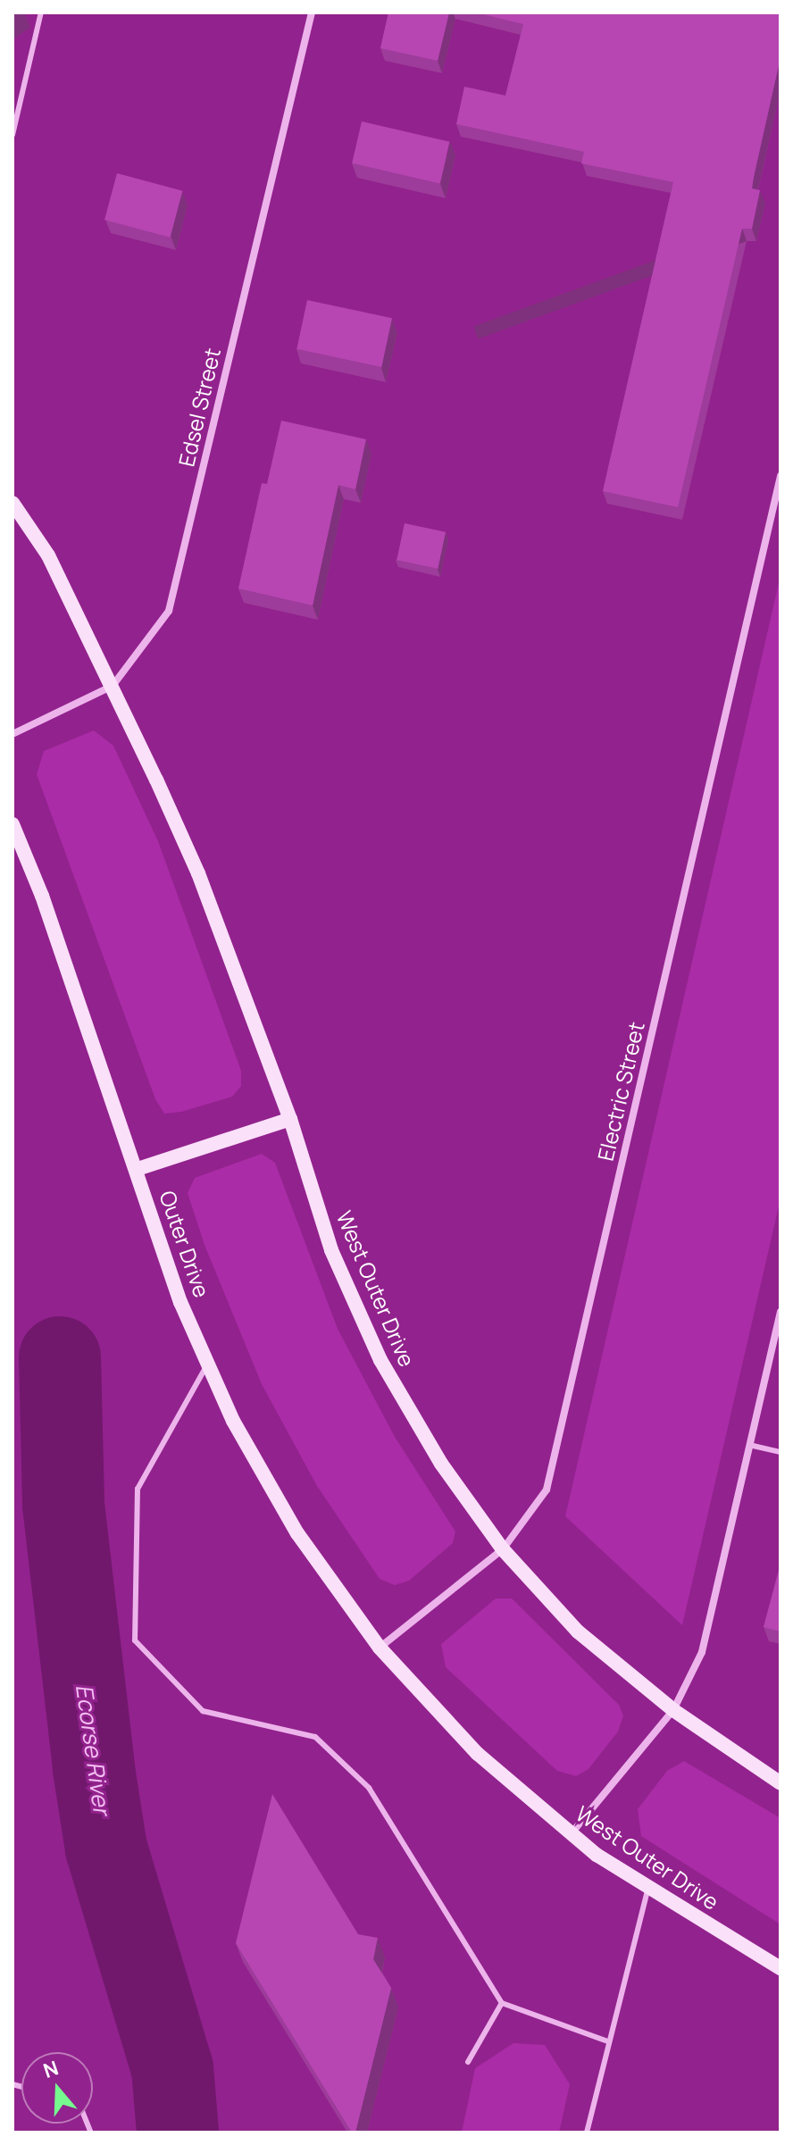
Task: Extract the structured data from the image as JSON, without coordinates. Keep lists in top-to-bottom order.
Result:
{
  "streets": {
    "main road": ["Outer Drive", "West Outer Drive"],
    "street": ["Edsel Street", "Electric Street"]
  },
  "crossings": [
    ["Edsel Street", "West Outer Drive"],
    ["Electric Street", "Outer Drive"],
    ["Electric Street", "West Outer Drive"],
    ["Outer Drive", "West Outer Drive"]
  ],
  "water": ["Ecorse River"],
  "north": "top"
}
